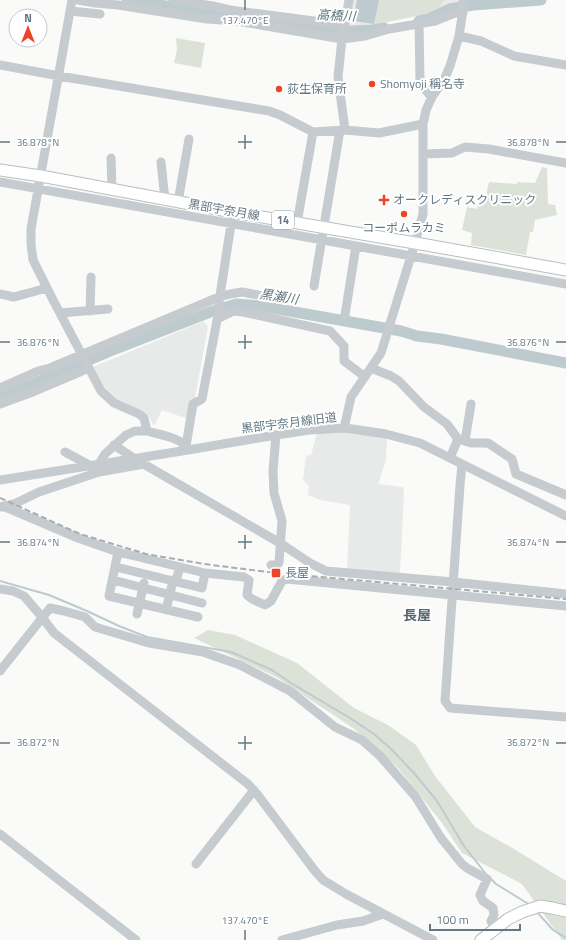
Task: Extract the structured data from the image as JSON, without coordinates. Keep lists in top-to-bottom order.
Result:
{
  "streets": {
    "main road": ["黒部宇奈月線", "14"],
    "street": ["黒部宇奈月線旧道"]
  },
  "districts": ["長屋"],
  "water": ["高橋川", "黒瀬川"],
  "places": {
    "other": ["Shomyoji 稱名寺", "荻生保育所", "コーポムラカミ"],
    "health": ["オークレディスクリニック"],
    "transit": ["長屋"]
  },
  "scale_bar": "100 m",
  "north": "top",
  "coordinates": [
    "137.470°E",
    "36.878°N",
    "36.876°N",
    "36.874°N",
    "36.872°N"
  ]
}
